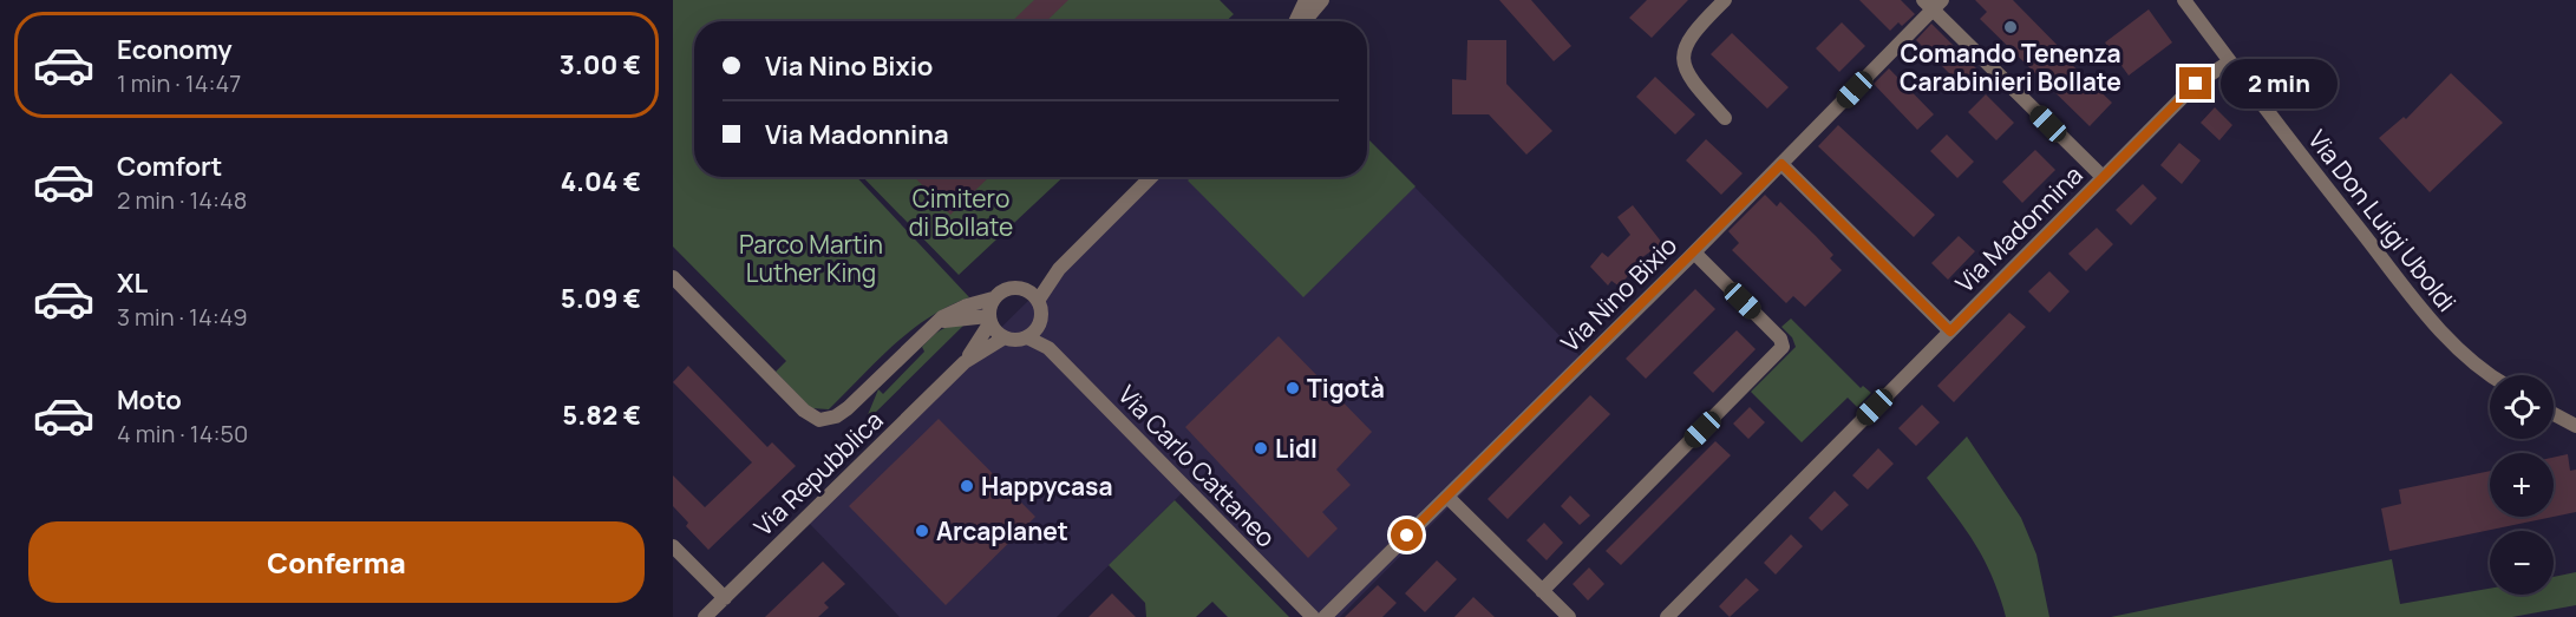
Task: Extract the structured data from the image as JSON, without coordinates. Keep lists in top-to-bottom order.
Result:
{
  "streets": {
    "street": [
      "Via Don Luigi Uboldi",
      "Via Madonnina",
      "Via Nino Bixio",
      "Via Carlo Cattaneo",
      "Via Repubblica"
    ]
  },
  "crossings": [
    ["Via Don Luigi Uboldi", "Via Madonnina"],
    ["Via Carlo Cattaneo", "Via Repubblica"]
  ],
  "parks": ["Cimitero di Bollate", "Parco Martin Luther King"],
  "places": [
    "Comando Tenenza Carabinieri Bollate",
    "Tigotà",
    "Lidl",
    "Happycasa",
    "Arcaplanet"
  ],
  "page": {
    "list": [
      {
        "name": "Economy",
        "note": "1 min · 14:47",
        "value": "3.00 €"
      },
      {
        "name": "Comfort",
        "note": "2 min · 14:48",
        "value": "4.04 €"
      },
      {
        "name": "XL",
        "note": "3 min · 14:49",
        "value": "5.09 €"
      },
      {
        "name": "Moto",
        "note": "4 min · 14:50",
        "value": "5.82 €"
      }
    ],
    "banner": ["Via Nino Bixio", "Via Madonnina"],
    "bubble": "2 min",
    "map_buttons": ["+", "−"],
    "buttons": "Conferma"
  }
}
